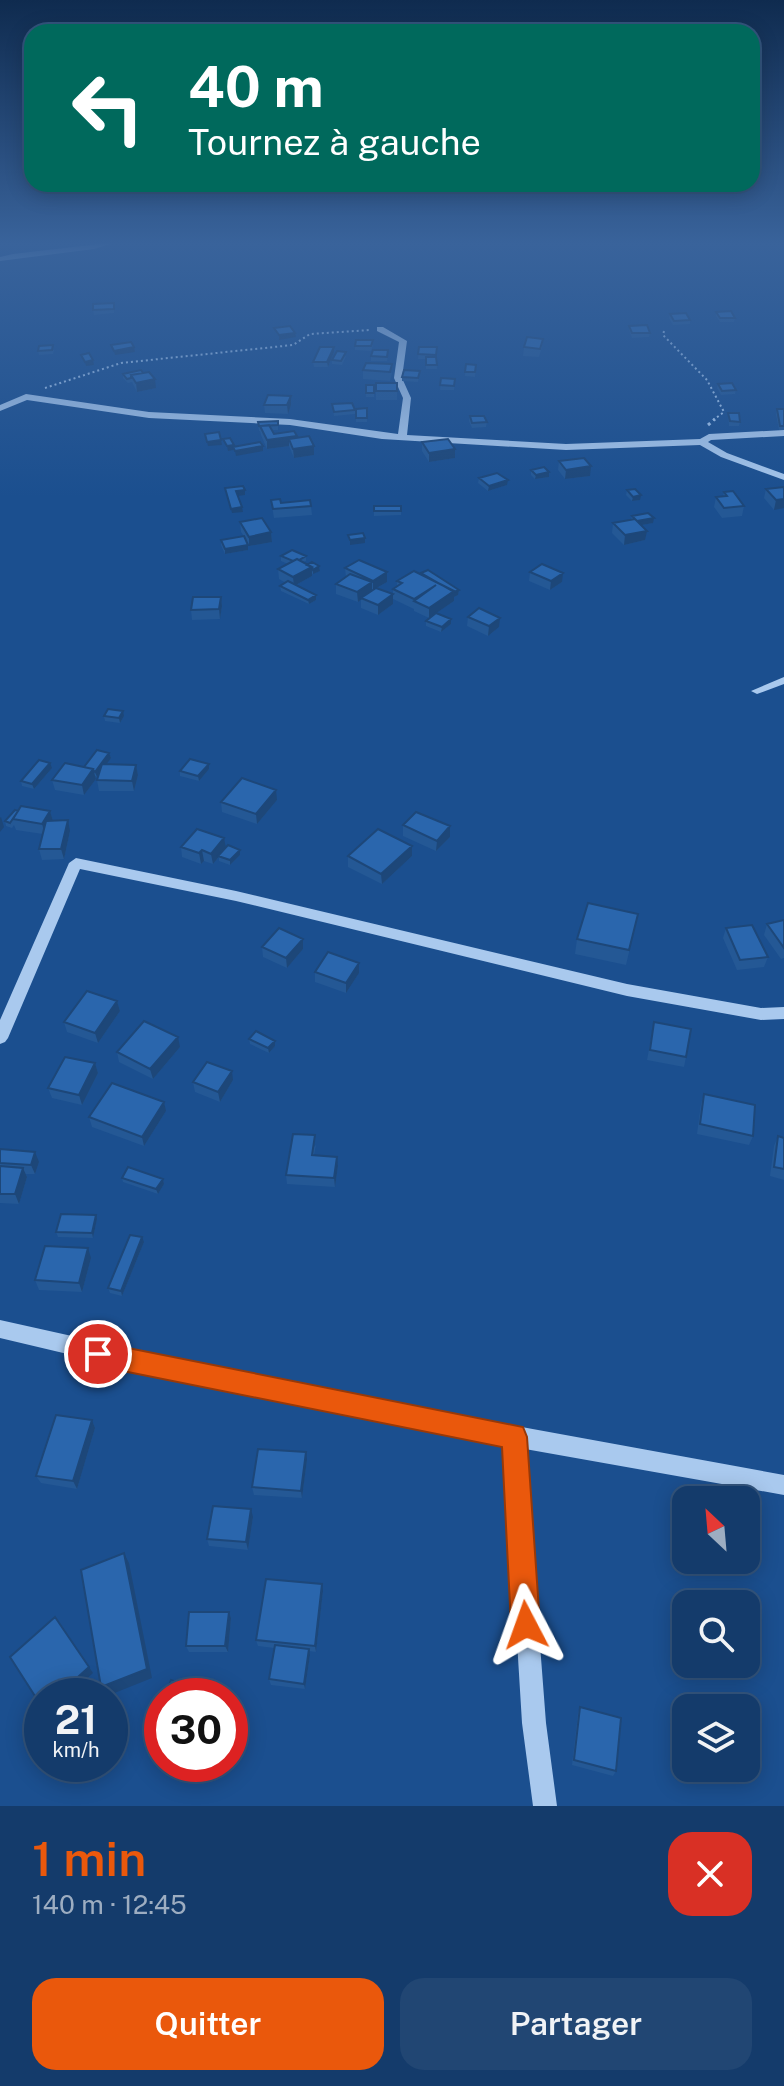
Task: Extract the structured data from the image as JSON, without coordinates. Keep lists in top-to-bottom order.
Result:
{
  "north": "top left",
  "page": {
    "turn": ["40 m", "Tournez à gauche"],
    "speed": "21 km/h",
    "limit": "30",
    "heading": ["1 min", "140 m · 12:45"],
    "buttons": ["Quitter", "Partager"]
  }
}
